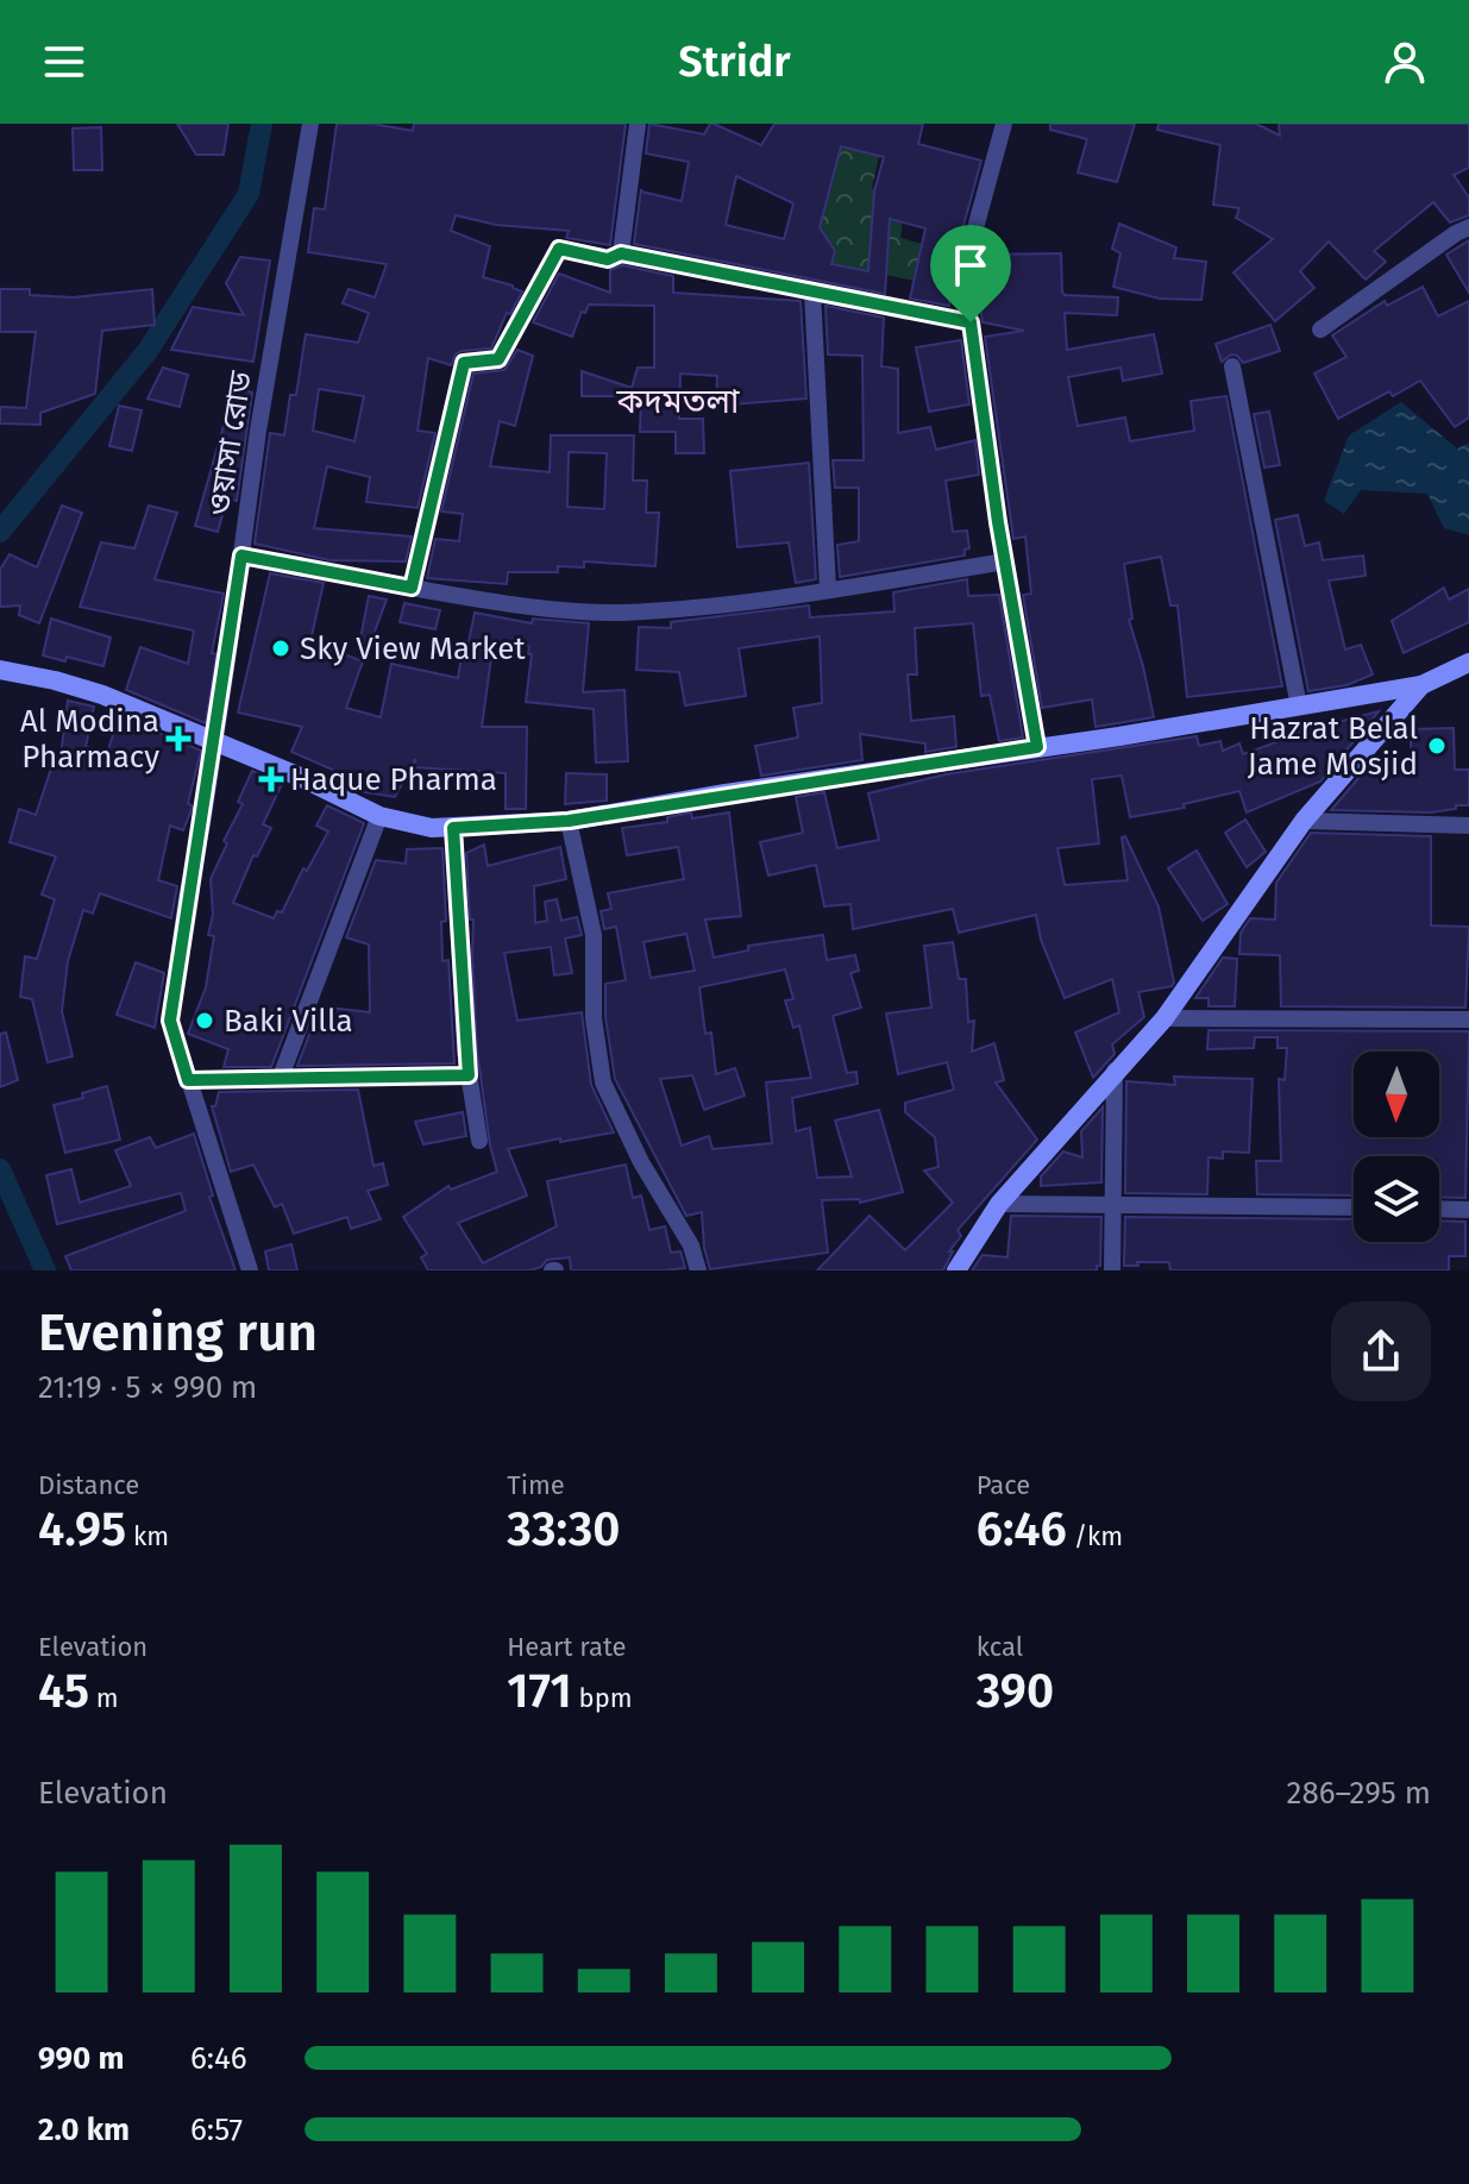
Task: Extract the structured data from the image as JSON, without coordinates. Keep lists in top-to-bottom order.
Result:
{
  "streets": {
    "street": ["ওয়াসা রোড"]
  },
  "districts": ["কদমতলা"],
  "places": {
    "other": ["Sky View Market", "Hazrat Belal Jame Mosjid", "Baki Villa"],
    "health": ["Al Modina Pharmacy", "Haque Pharma"]
  },
  "north": "bottom",
  "page": {
    "header": "Stridr",
    "heading": ["Evening run", "21:19 · 5 × 990 m"],
    "stats": [
      ["Distance", "4.95 km"],
      ["Time", "33:30"],
      ["Pace", "6:46 /km"],
      ["Elevation", "45 m"],
      ["Heart rate", "171 bpm"],
      ["kcal", "390"]
    ],
    "chart": ["Elevation", "286–295 m"],
    "list": [
      {
        "name": "990 m",
        "note": "6:46"
      },
      {
        "name": "2.0 km",
        "note": "6:57"
      }
    ]
  }
}
